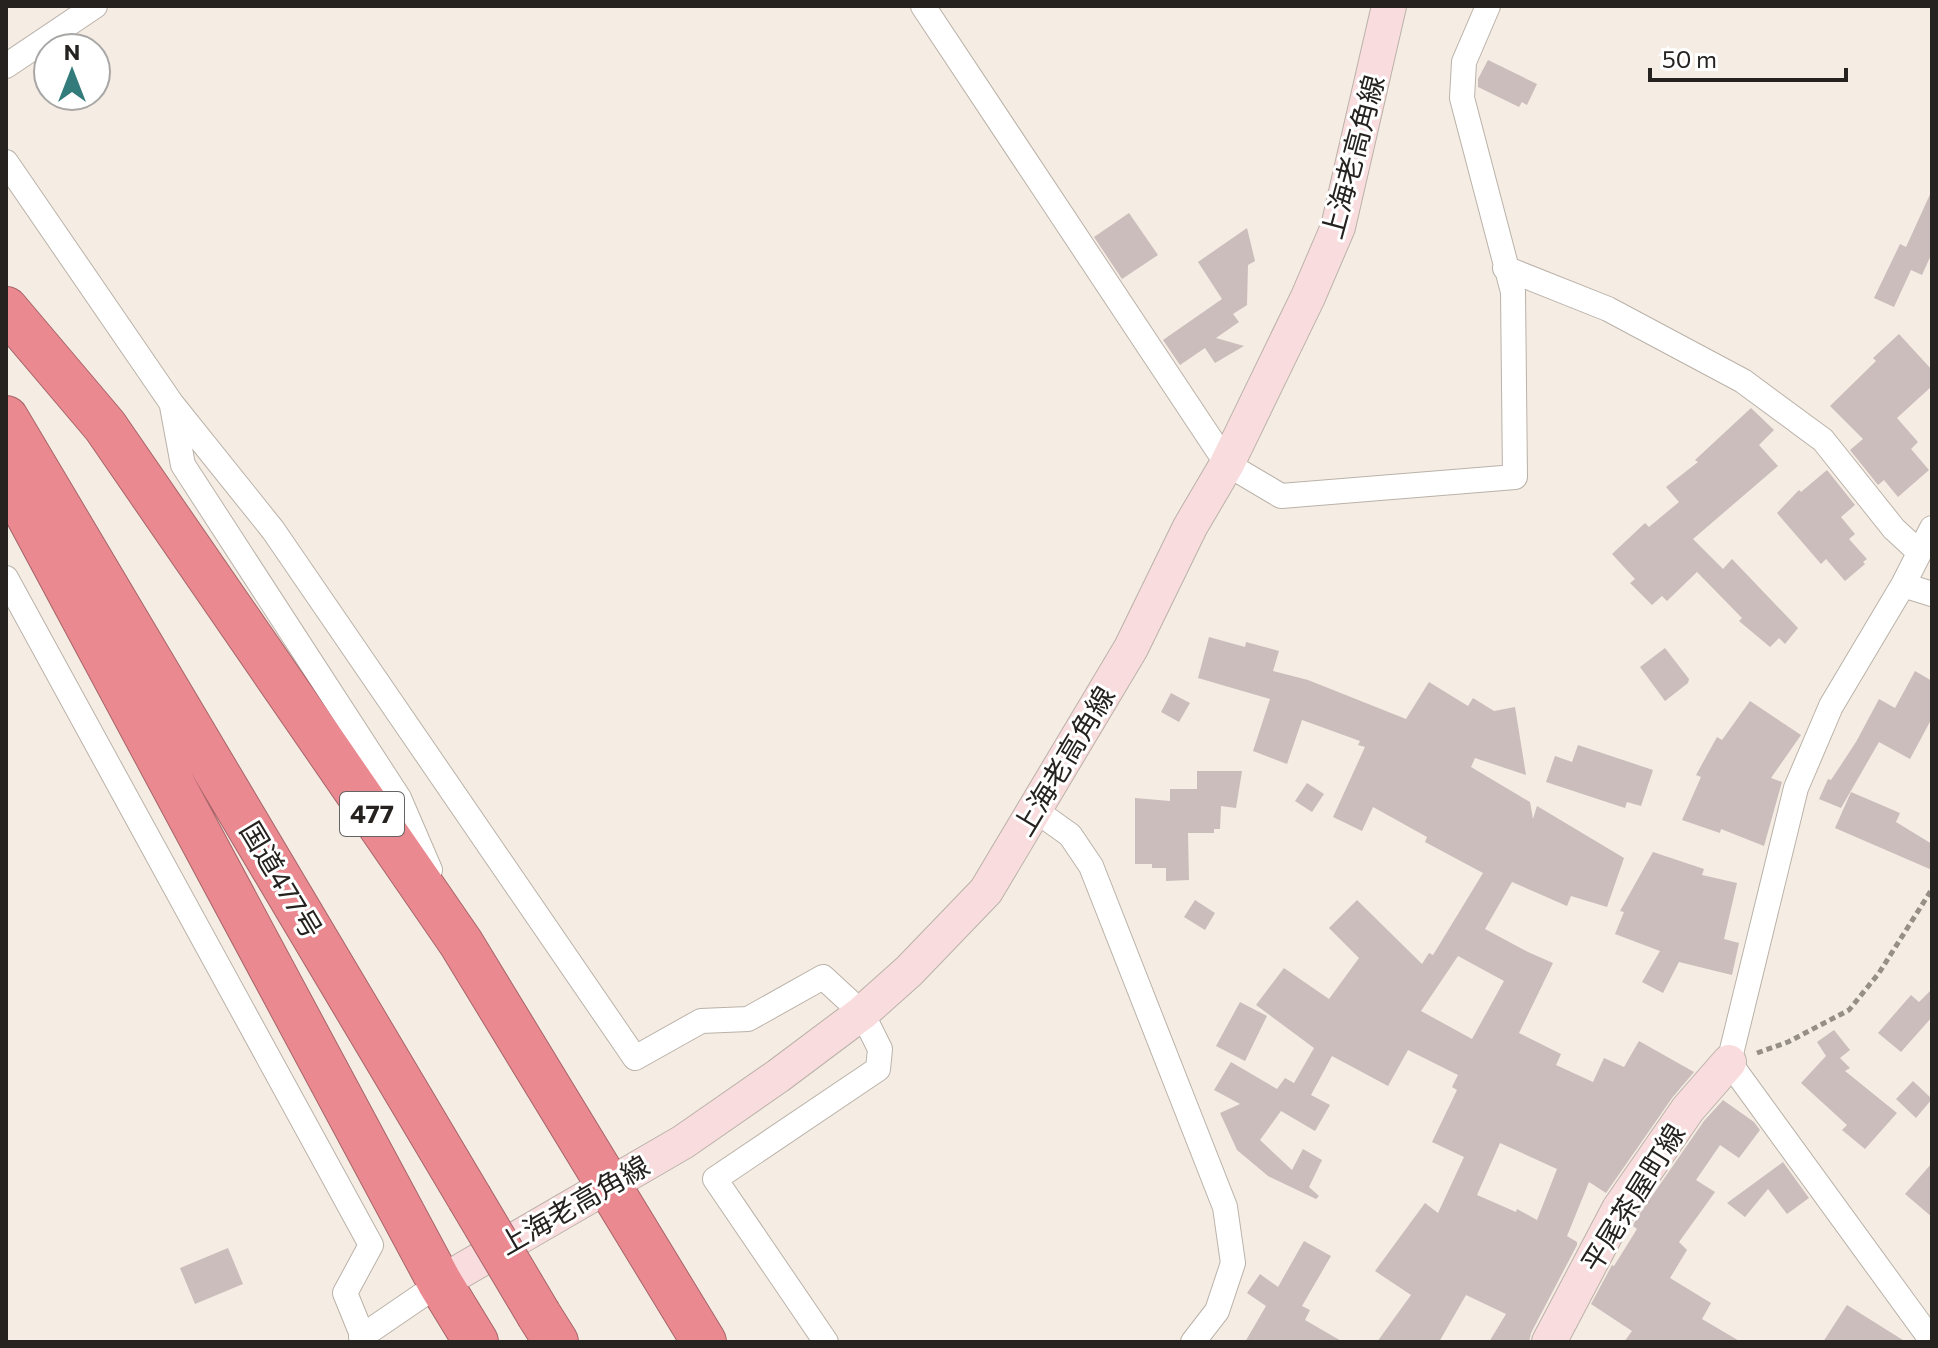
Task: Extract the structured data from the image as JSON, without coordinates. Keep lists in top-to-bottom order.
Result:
{
  "streets": {
    "highway": ["477", "国道477号"],
    "main road": ["上海老高角線", "平尾茶屋町線"]
  },
  "crossings": [
    ["上海老高角線", "477"]
  ],
  "scale_bar": "50 m",
  "north": "top"
}
